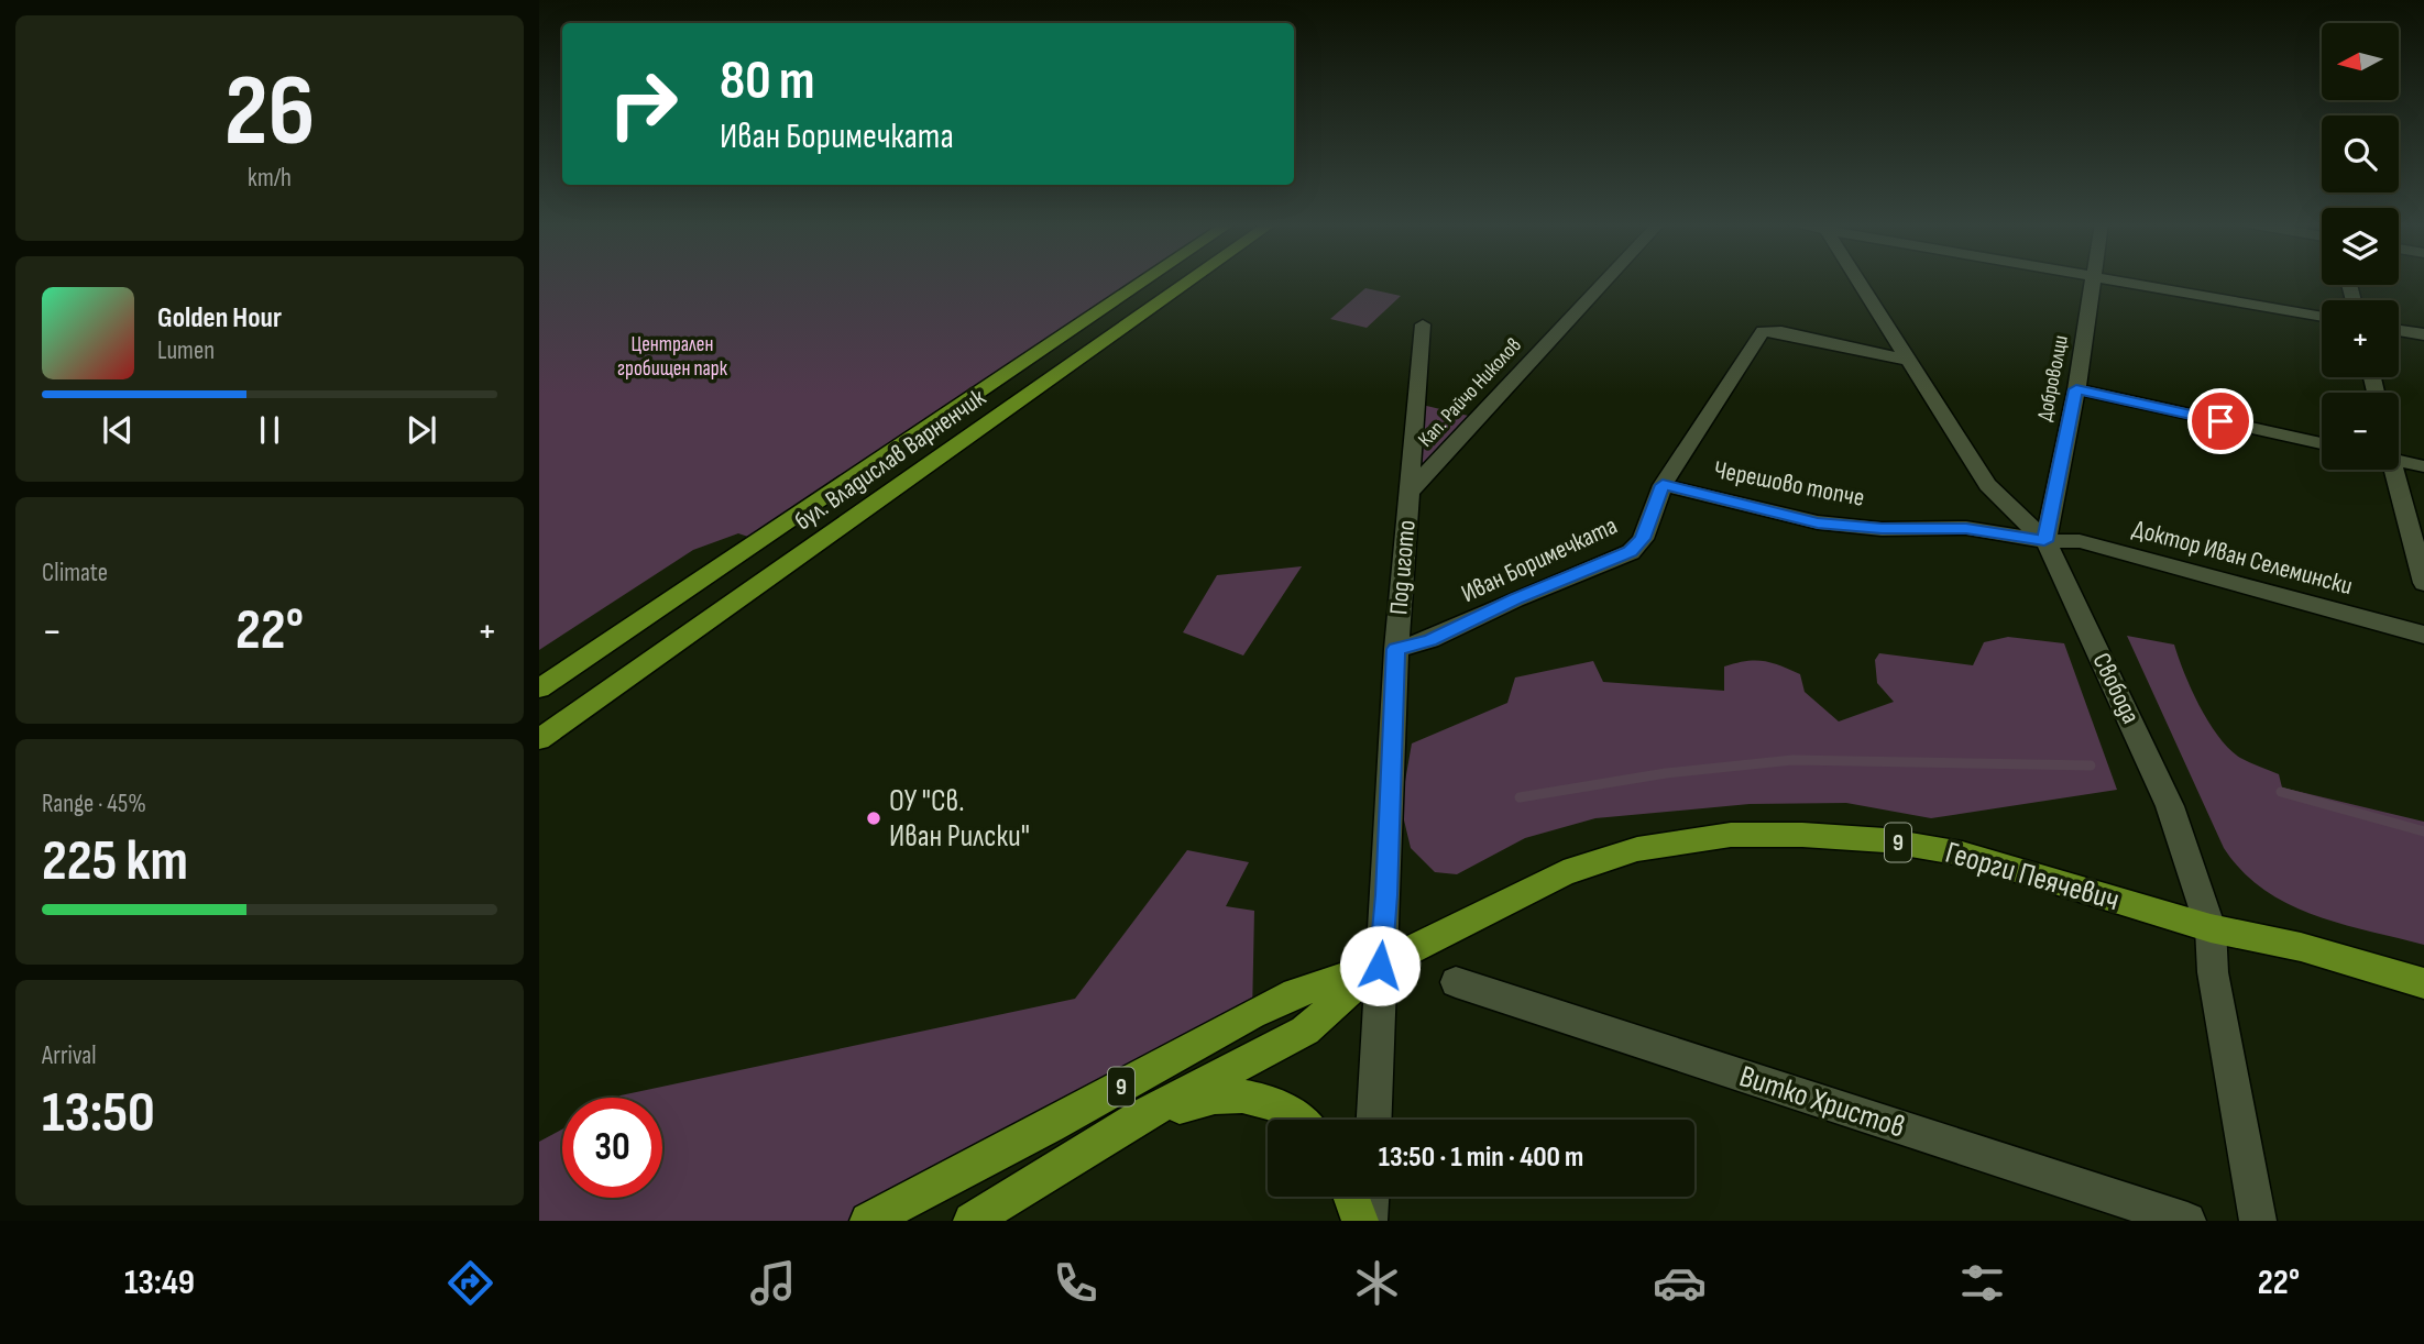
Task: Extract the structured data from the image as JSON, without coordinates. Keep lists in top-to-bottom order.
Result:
{
  "streets": {
    "main road": ["бул. Владислав Варненчик", "9", "Георги Пеячевич"],
    "street": [
      "Доброволци",
      "Кап. Райчо Николов",
      "Черешово топче",
      "Доктор Иван Селемински",
      "Иван Боримечката",
      "Под игото",
      "Свобода",
      "Витко Христов"
    ]
  },
  "crossings": [
    ["Доброволци", "Черешово топче"],
    ["Доброволци", "Доктор Иван Селемински"],
    ["Доброволци", "Свобода"],
    ["Кап. Райчо Николов", "Под игото"],
    ["Черешово топче", "Доктор Иван Селемински"],
    ["Черешово топче", "Иван Боримечката"],
    ["Черешово топче", "Свобода"],
    ["Доктор Иван Селемински", "Свобода"],
    ["Иван Боримечката", "Под игото"],
    ["Иван Боримечката", "Свобода"],
    ["Под игото", "9"],
    ["Под игото", "Георги Пеячевич"],
    ["Свобода", "Георги Пеячевич"],
    ["9", "Георги Пеячевич"]
  ],
  "parks": ["Централен гробищен парк"],
  "places": ["ОУ \"Св. Иван Рилски\""],
  "north": "left",
  "page": {
    "tile": [
      ["26", "km/h"],
      "Climate",
      ["Range · 45%", "225 km"],
      ["Arrival", "13:50"]
    ],
    "map_buttons": ["+", "−"],
    "turn": ["80 m", "Иван Боримечката"],
    "song": ["Golden Hour", "Lumen"],
    "heat": ["−", "22°", "+"],
    "limit": "30",
    "trip": "13:50 · 1 min · 400 m",
    "tabs": ["13:49", "22°"]
  }
}
